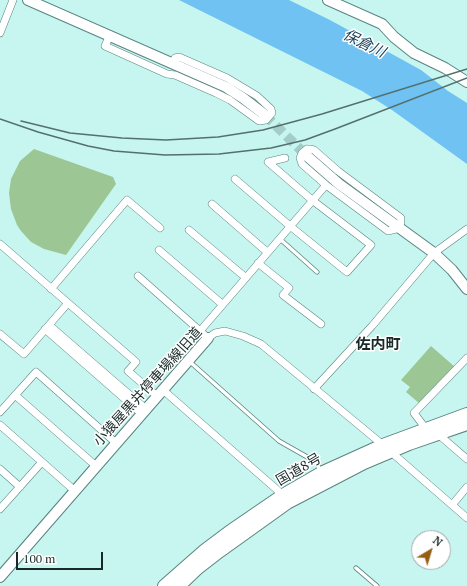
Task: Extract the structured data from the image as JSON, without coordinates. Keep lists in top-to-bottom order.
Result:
{
  "streets": {
    "highway": ["国道8号"],
    "street": ["小猿屋黒井停車場線旧道"]
  },
  "crossings": [
    ["小猿屋黒井停車場線旧道", "国道8号"]
  ],
  "districts": ["佐内町"],
  "water": ["保倉川"],
  "scale_bar": "100 m",
  "north": "top right"
}
